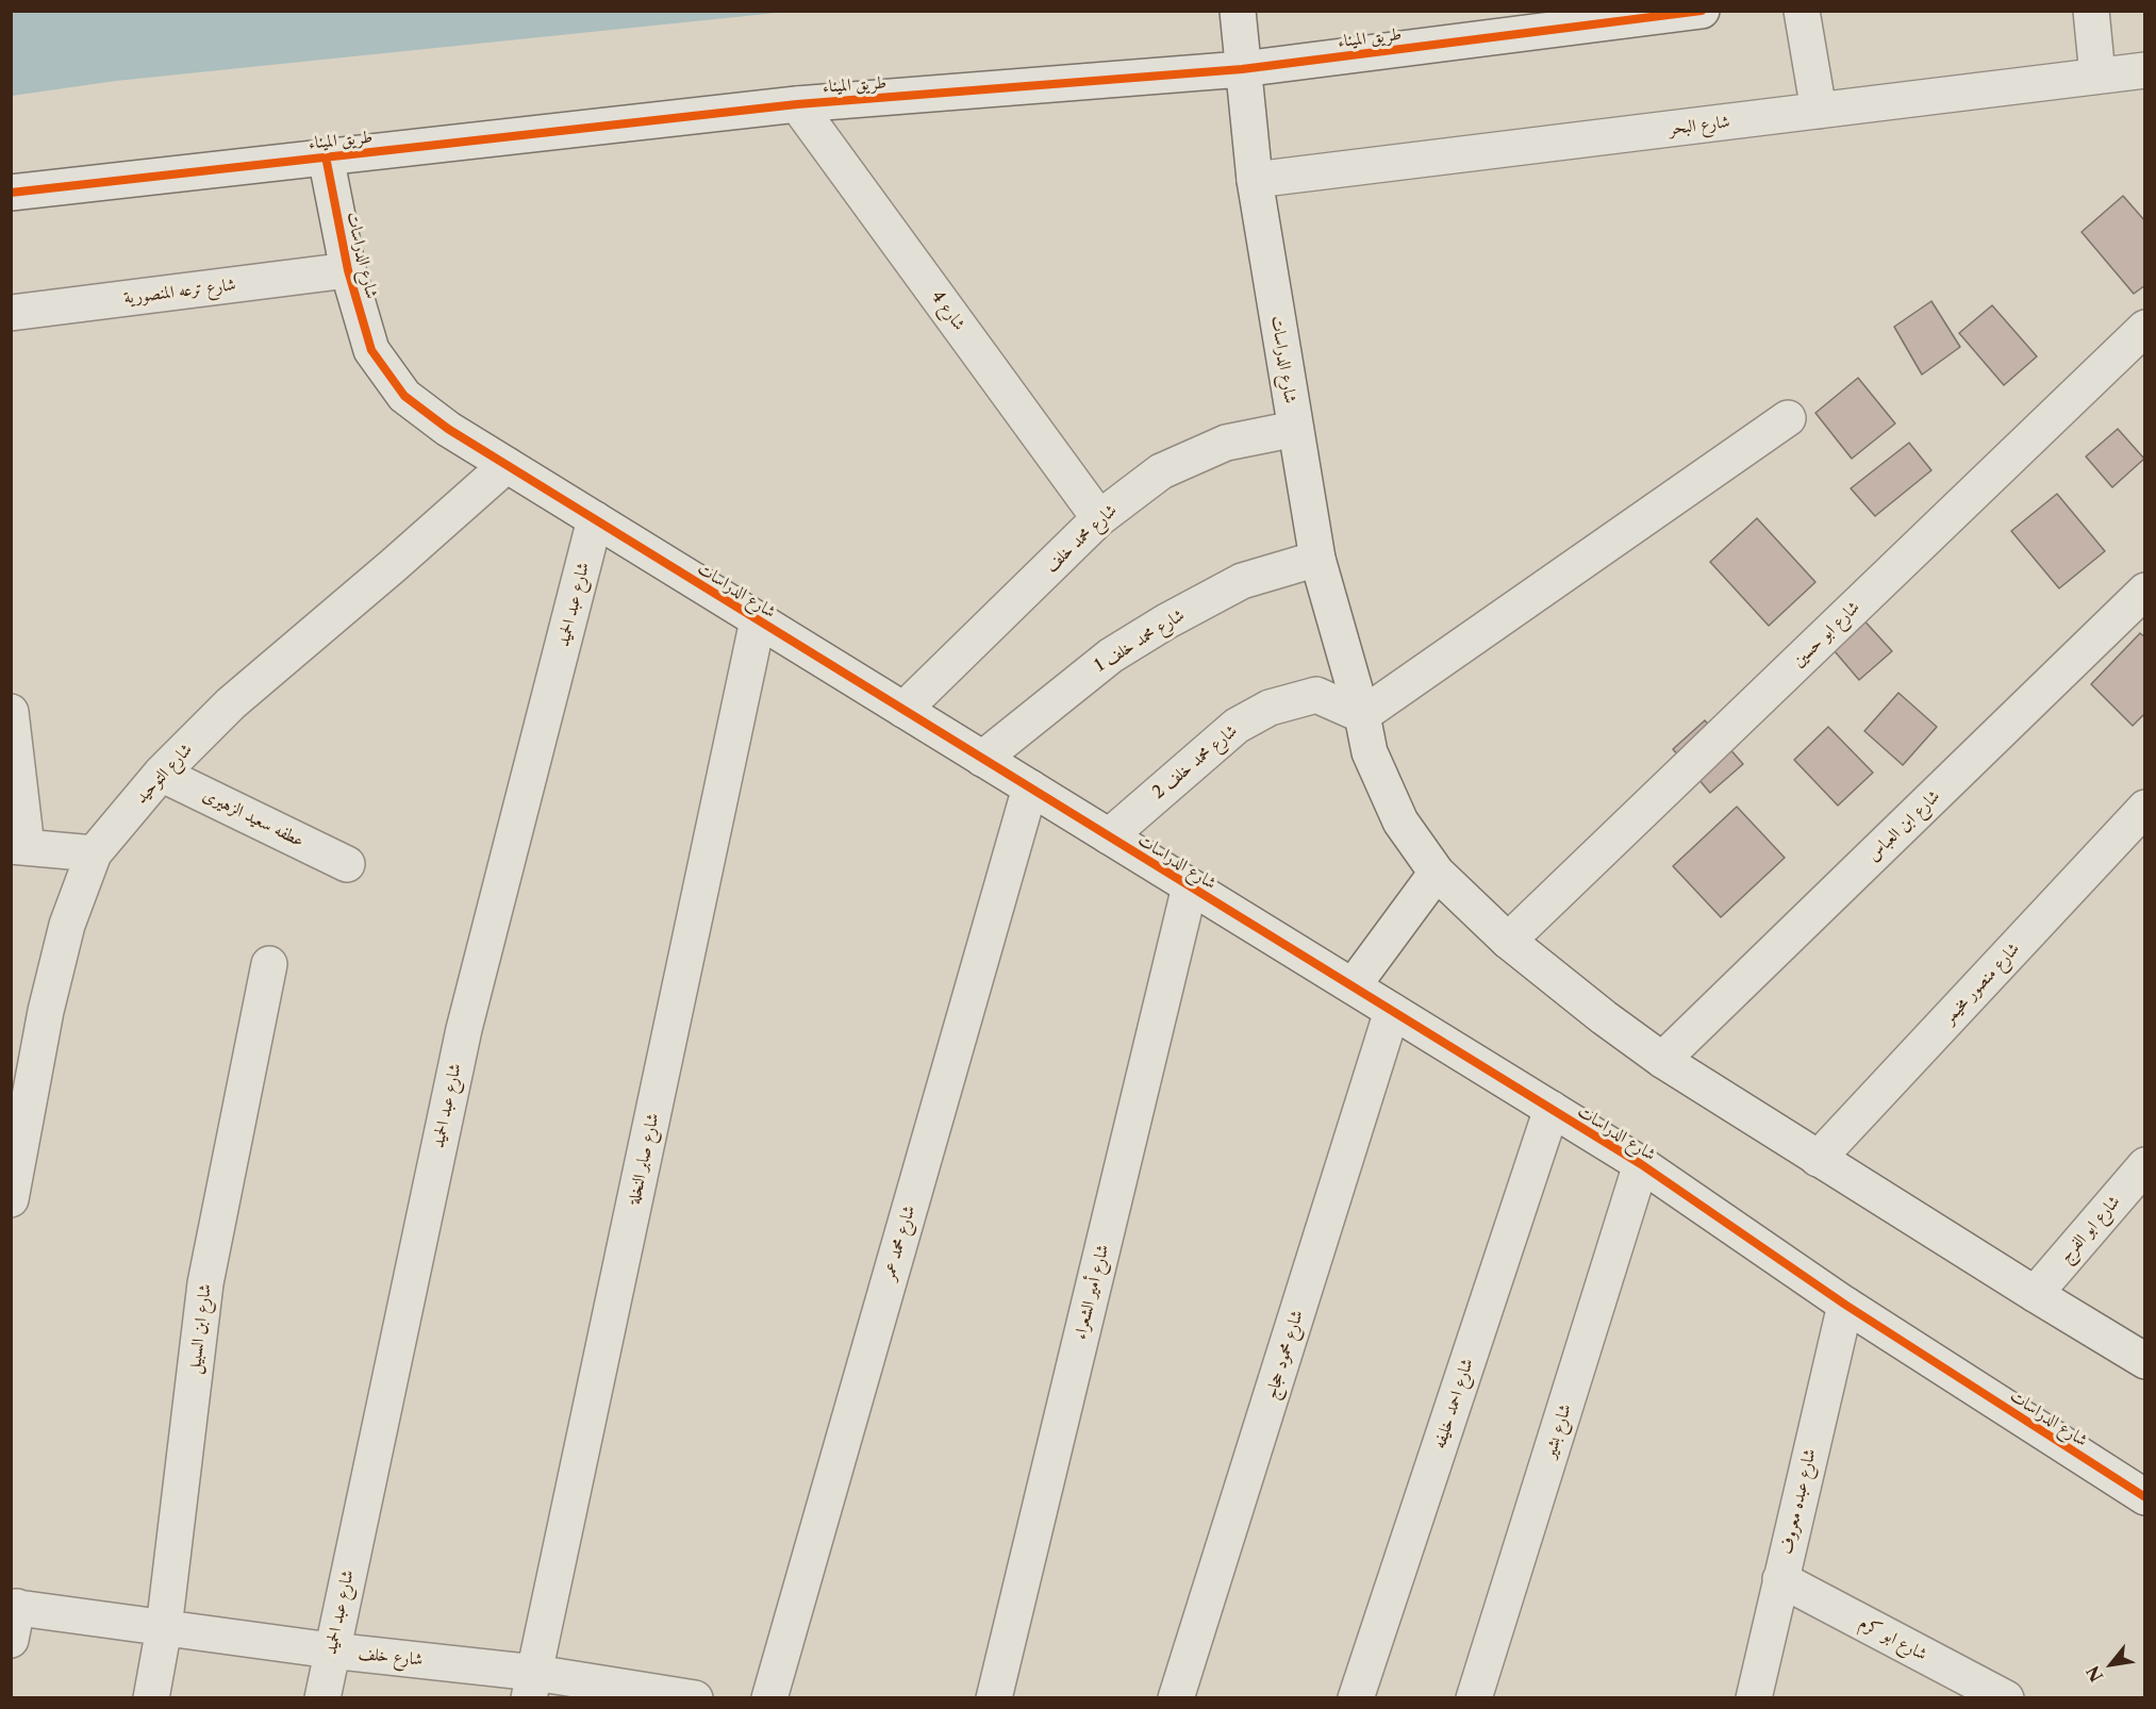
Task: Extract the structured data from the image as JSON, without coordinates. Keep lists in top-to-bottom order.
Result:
{
  "streets": {
    "street": [
      "طريق الميناء",
      "شارع البحر",
      "شارع الدراسات",
      "شارع ترعه المنصورية",
      "شارع 4",
      "شارع محمد خلف",
      "شارع عبد الحميد",
      "شارع ابو حسين",
      "شارع محمد خلف 1",
      "شارع محمد خلف 2",
      "شارع التوحيد",
      "عطفه سعيد الزهيرى",
      "شارع ابن العباس",
      "شارع منصور مخيمر",
      "شارع صابر النخلة",
      "شارع ابو الفرج",
      "شارع محمد عمر",
      "شارع أمير الشعراء",
      "شارع ابن السبيل",
      "شارع محمود حجاج",
      "شارع احمد خليفه",
      "شارع بشير",
      "شارع عبده معروف",
      "شارع ابو كرم",
      "شارع خلف"
    ]
  },
  "crossings": [
    ["طريق الميناء", "شارع الدراسات"],
    ["طريق الميناء", "شارع 4"],
    ["شارع البحر", "شارع الدراسات"],
    ["شارع الدراسات", "شارع ترعه المنصورية"],
    ["شارع الدراسات", "شارع محمد خلف"],
    ["شارع الدراسات", "شارع عبد الحميد"],
    ["شارع الدراسات", "شارع ابو حسين"],
    ["شارع الدراسات", "شارع محمد خلف 1"],
    ["شارع الدراسات", "شارع محمد خلف 2"],
    ["شارع الدراسات", "شارع التوحيد"],
    ["شارع الدراسات", "شارع ابن العباس"],
    ["شارع الدراسات", "شارع منصور مخيمر"],
    ["شارع الدراسات", "شارع صابر النخلة"],
    ["شارع الدراسات", "شارع ابو الفرج"],
    ["شارع الدراسات", "شارع محمد عمر"],
    ["شارع الدراسات", "شارع أمير الشعراء"],
    ["شارع الدراسات", "شارع محمود حجاج"],
    ["شارع الدراسات", "شارع احمد خليفه"],
    ["شارع الدراسات", "شارع بشير"],
    ["شارع الدراسات", "شارع عبده معروف"],
    ["شارع 4", "شارع محمد خلف"],
    ["شارع عبد الحميد", "شارع خلف"],
    ["شارع التوحيد", "عطفه سعيد الزهيرى"],
    ["شارع صابر النخلة", "شارع خلف"],
    ["شارع ابن السبيل", "شارع خلف"],
    ["شارع عبده معروف", "شارع ابو كرم"]
  ],
  "north": "bottom left"
}
